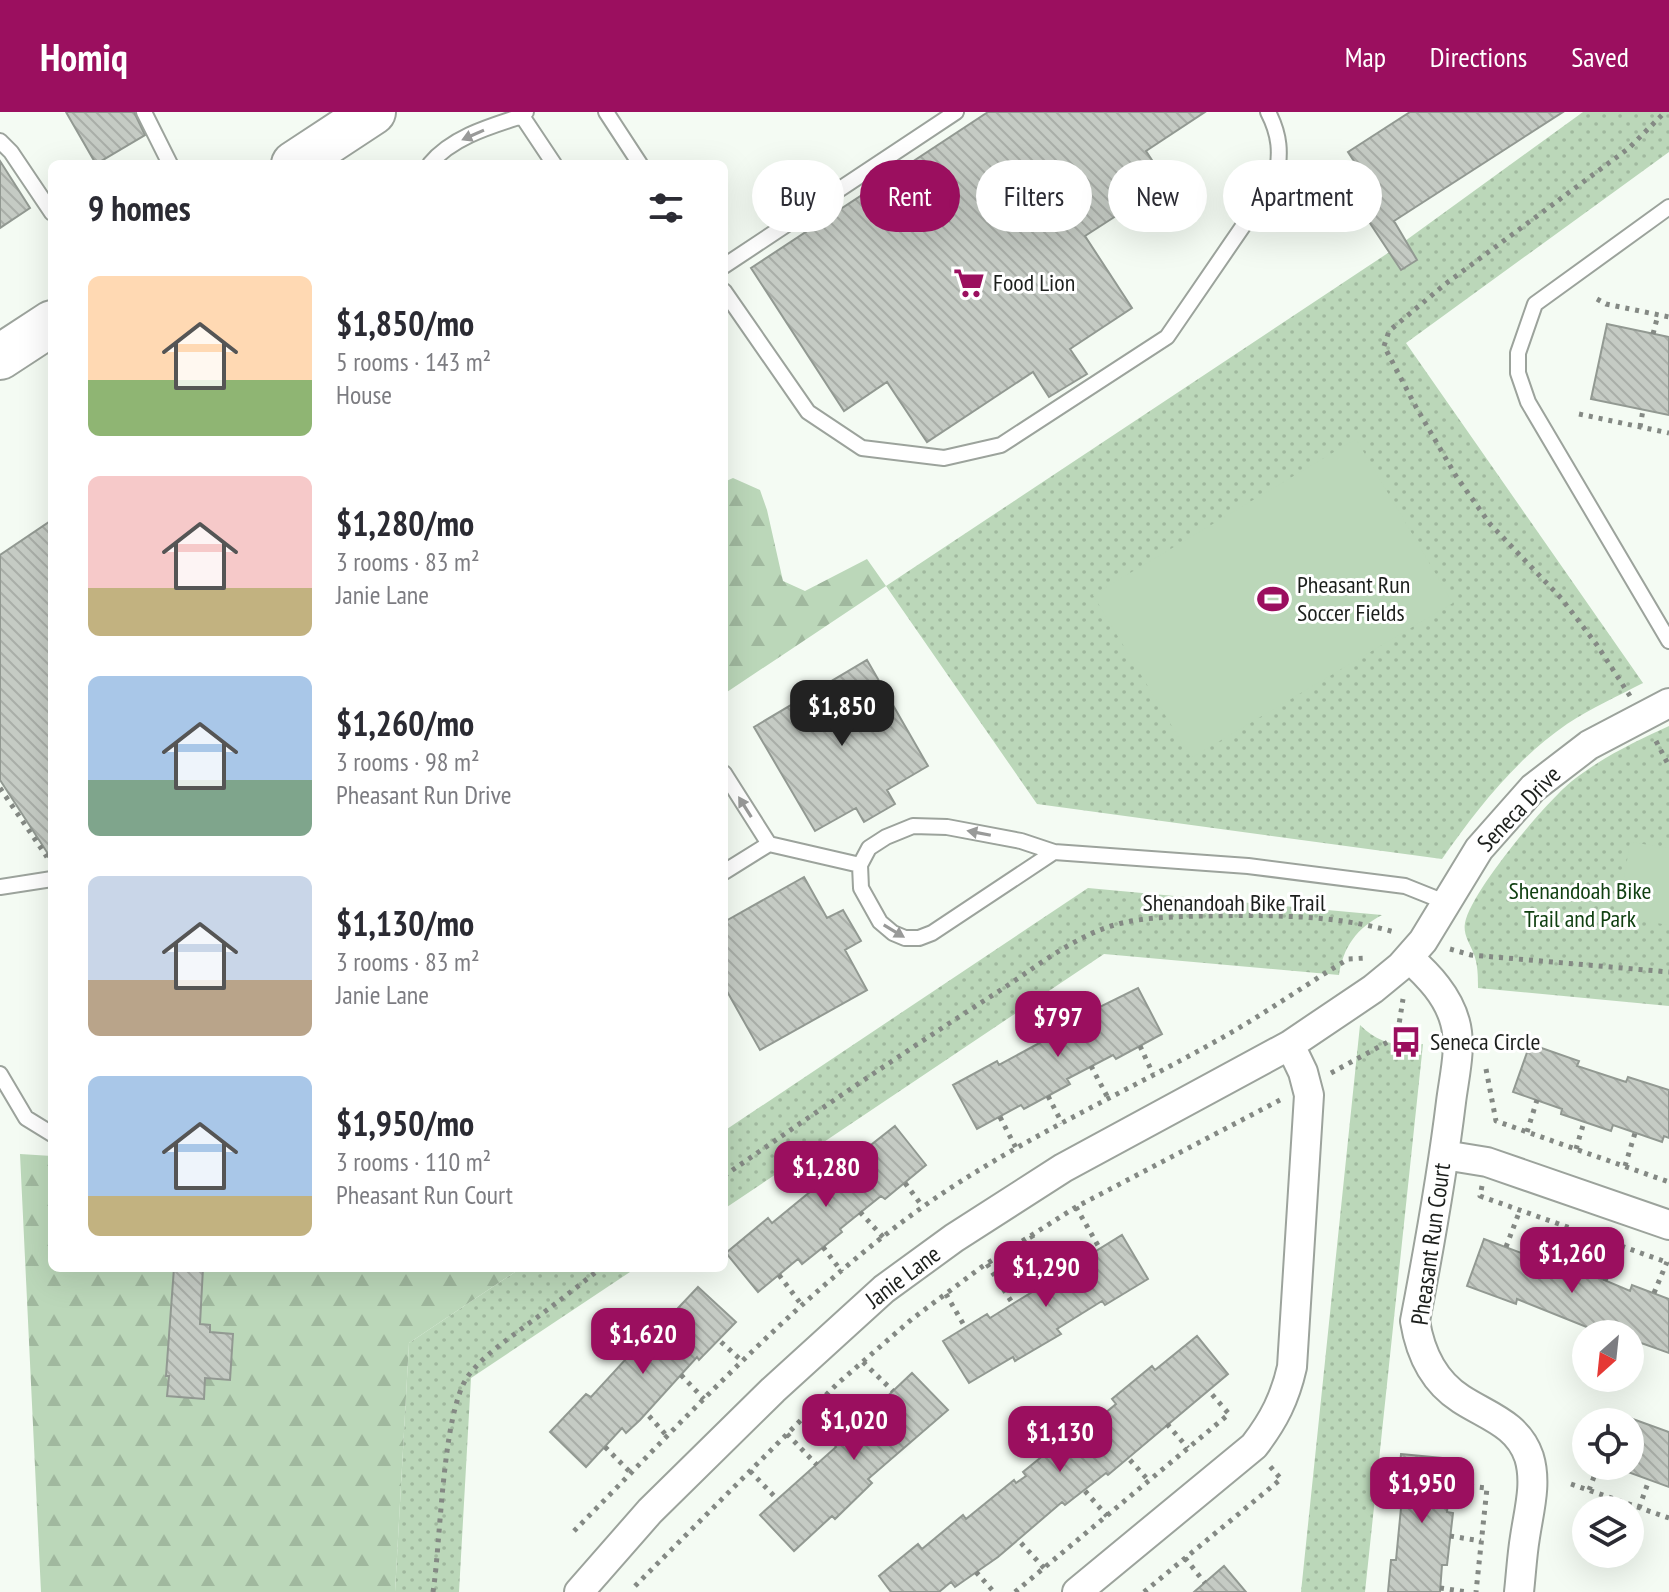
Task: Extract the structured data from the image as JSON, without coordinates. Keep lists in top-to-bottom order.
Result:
{
  "streets": {
    "street": ["Seneca Drive", "Pheasant Run Court", "Janie Lane"],
    "path": ["Shenandoah Bike Trail"]
  },
  "crossings": [
    ["Seneca Drive", "Shenandoah Bike Trail"],
    ["Seneca Drive", "Pheasant Run Court"],
    ["Seneca Drive", "Janie Lane"],
    ["Shenandoah Bike Trail", "Pheasant Run Court"],
    ["Shenandoah Bike Trail", "Janie Lane"],
    ["Pheasant Run Court", "Janie Lane"]
  ],
  "parks": ["Shenandoah Bike Trail and Park"],
  "places": {
    "supermarket": ["Food Lion"],
    "sports": ["Pheasant Run Soccer Fields"],
    "bus stop": ["Seneca Circle"]
  },
  "north": "bottom left",
  "page": {
    "header": "Homiq",
    "nav": ["Map", "Directions", "Saved"],
    "chip": [
      "Buy",
      "Rent",
      "Filters",
      "New",
      "Apartment"
    ],
    "heading": "9 homes",
    "list": [
      {
        "name": "$1,850/mo",
        "note": "5 rooms · 143 m² · House"
      },
      {
        "name": "$1,280/mo",
        "note": "3 rooms · 83 m² · Janie Lane"
      },
      {
        "name": "$1,260/mo",
        "note": "3 rooms · 98 m² · Pheasant Run Drive"
      },
      {
        "name": "$1,130/mo",
        "note": "3 rooms · 83 m² · Janie Lane"
      },
      {
        "name": "$1,950/mo",
        "note": "3 rooms · 110 m² · Pheasant Run Court"
      }
    ],
    "price": [
      "$1,850",
      "$797",
      "$1,280",
      "$1,260",
      "$1,290",
      "$1,620",
      "$1,020",
      "$1,130",
      "$1,950"
    ]
  }
}
